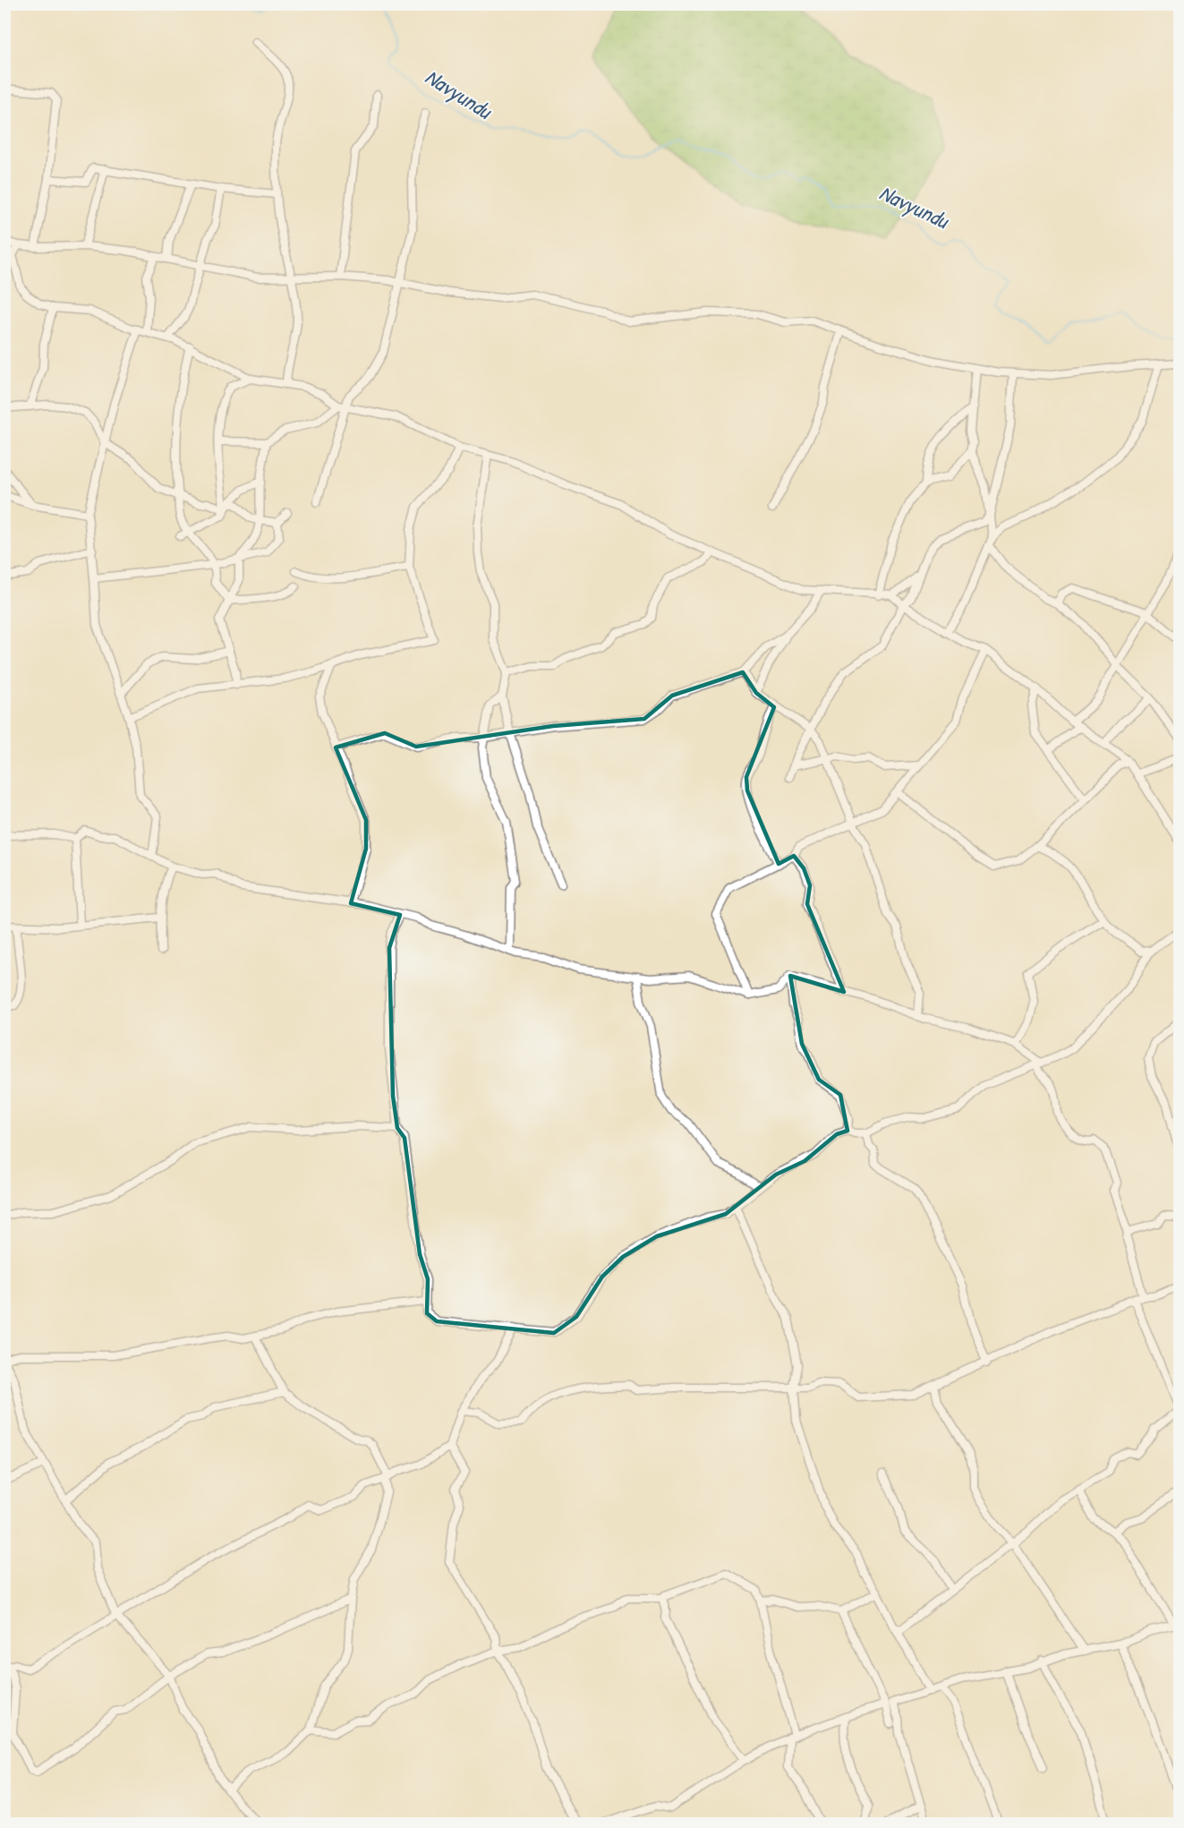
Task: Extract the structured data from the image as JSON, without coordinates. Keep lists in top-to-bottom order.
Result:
{
  "water": ["Navyundu"]
}
